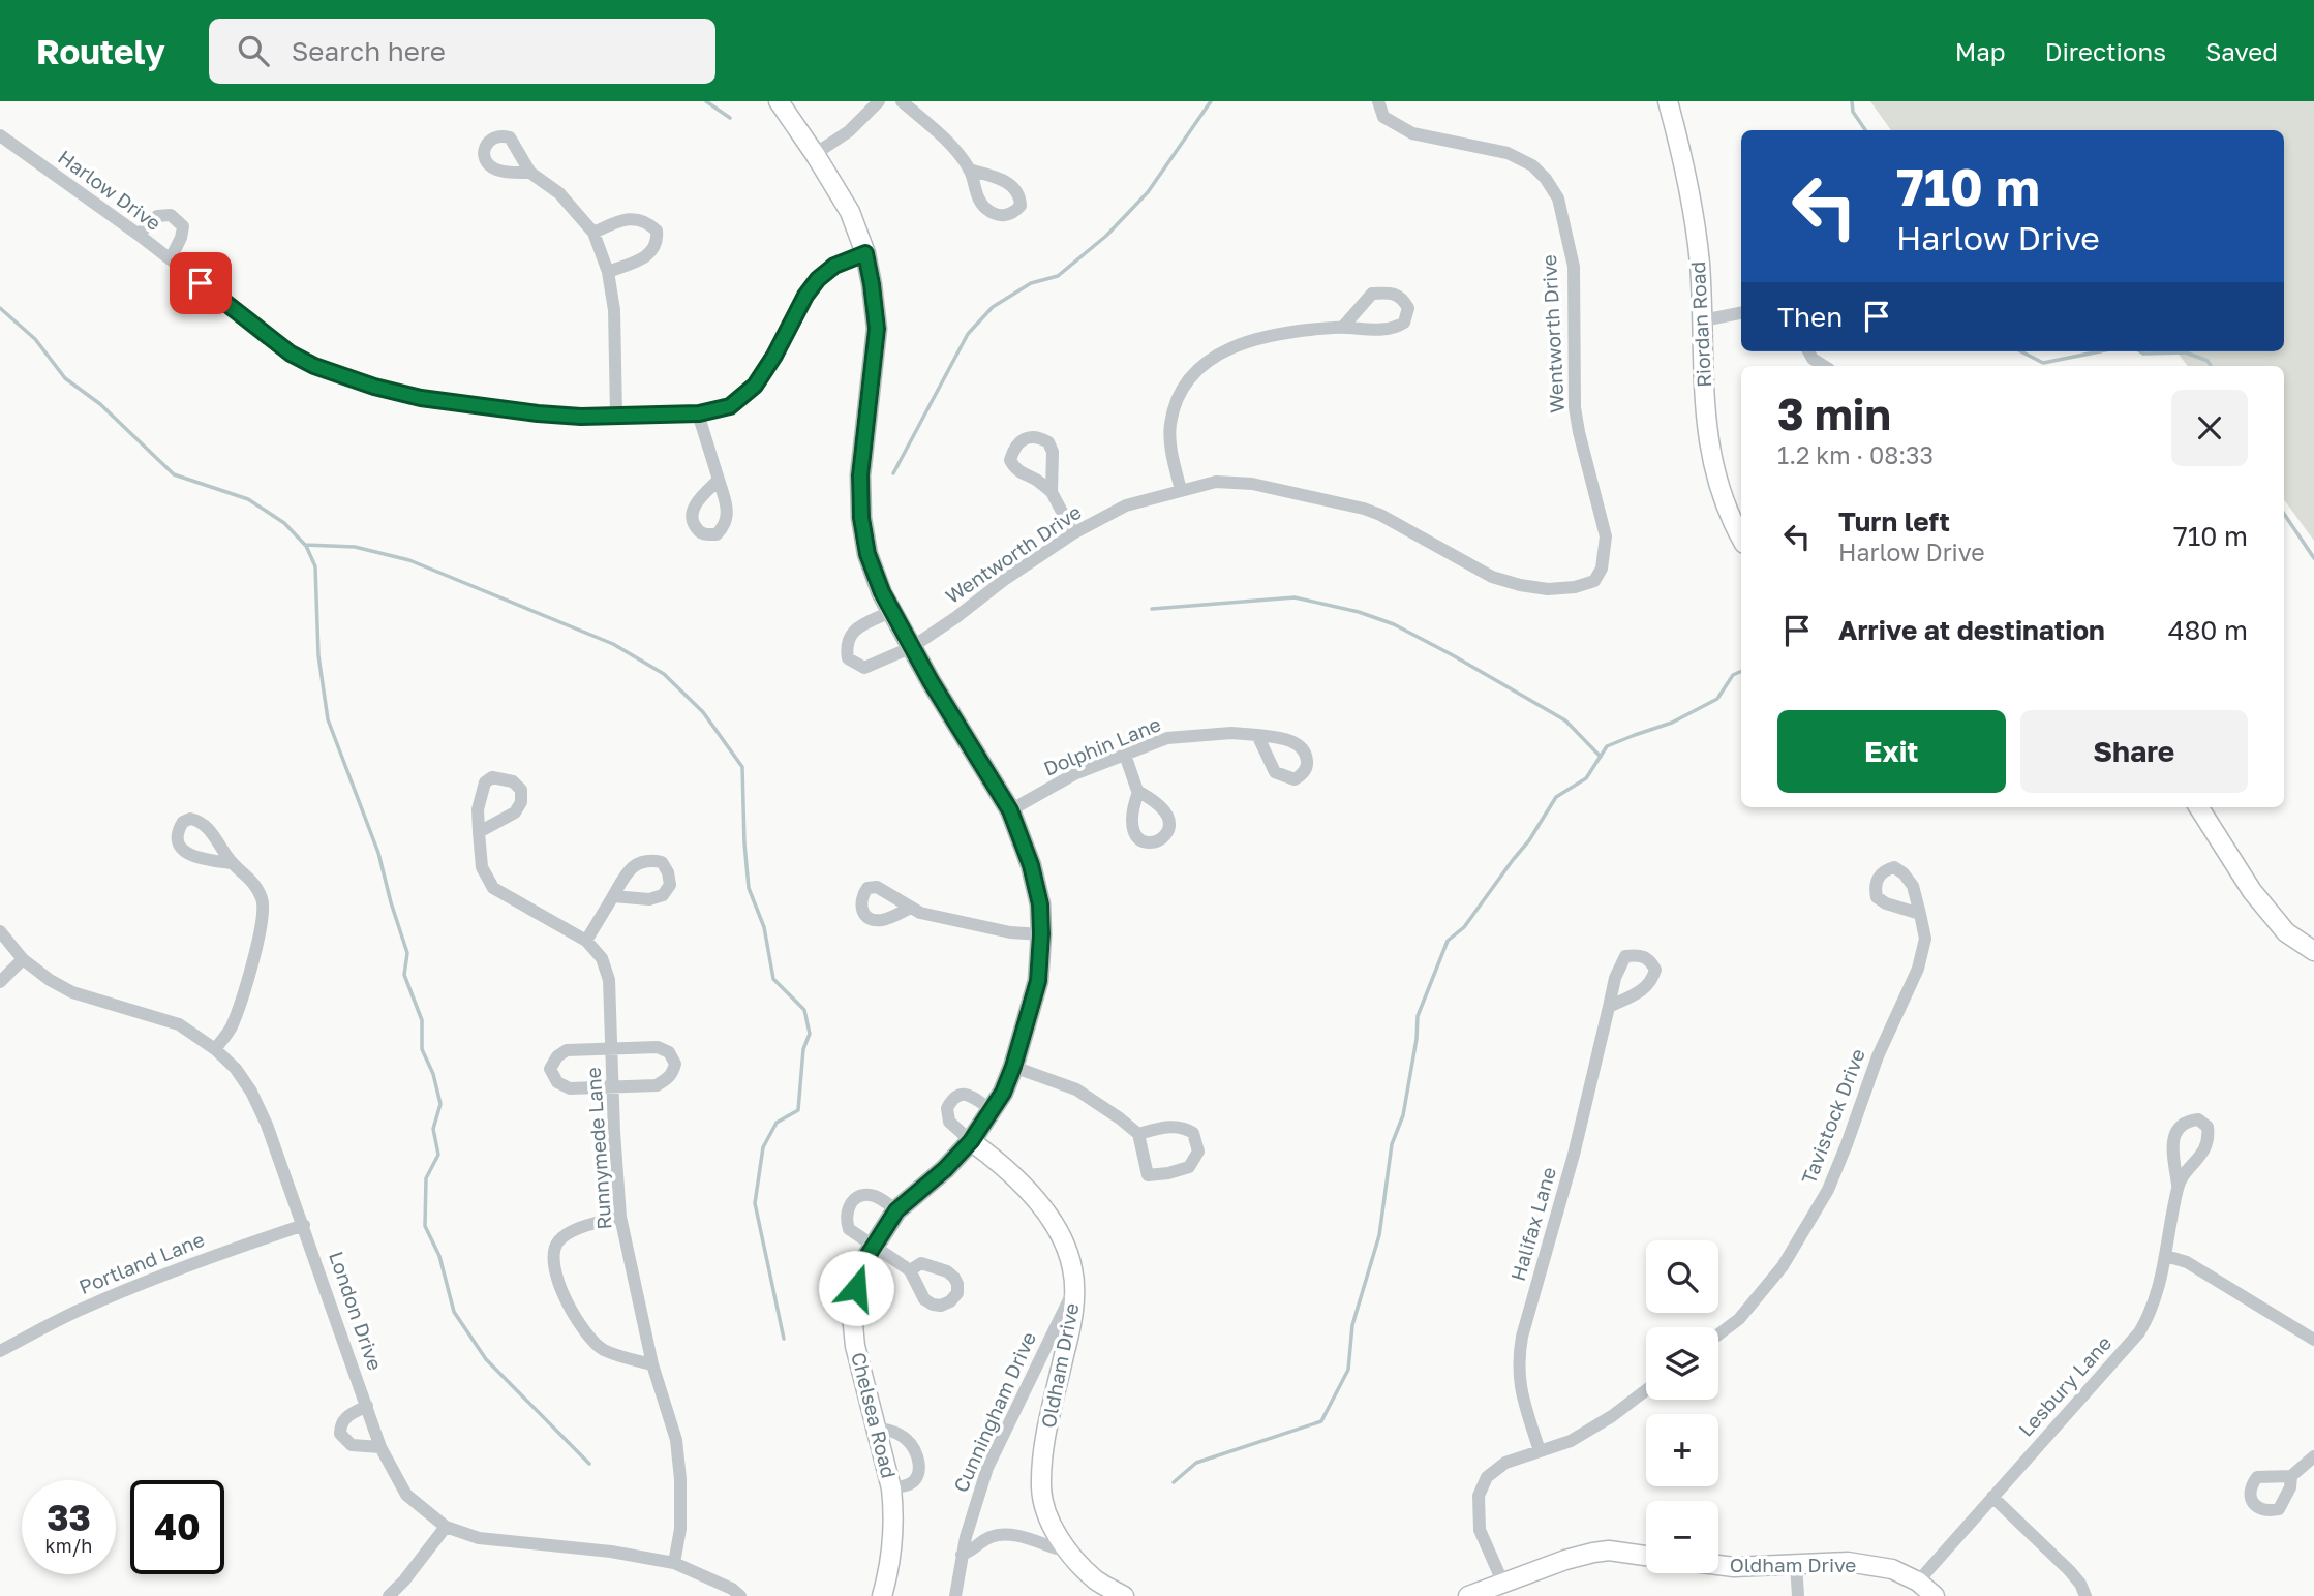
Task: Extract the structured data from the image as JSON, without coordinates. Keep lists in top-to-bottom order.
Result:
{
  "streets": {
    "street": [
      "Harlow Drive",
      "Riordan Road",
      "Wentworth Drive",
      "Dolphin Lane",
      "Tavistock Drive",
      "Runnymede Lane",
      "Halifax Lane",
      "Portland Lane",
      "London Drive",
      "Oldham Drive",
      "Lesbury Lane",
      "Cunningham Drive",
      "Chelsea Road"
    ]
  },
  "crossings": [
    ["Harlow Drive", "Chelsea Road"],
    ["Wentworth Drive", "Chelsea Road"],
    ["Dolphin Lane", "Chelsea Road"],
    ["Runnymede Lane", "London Drive"],
    ["Portland Lane", "London Drive"],
    ["Oldham Drive", "Lesbury Lane"],
    ["Oldham Drive", "Cunningham Drive"],
    ["Oldham Drive", "Chelsea Road"]
  ],
  "page": {
    "header": "Routely",
    "search": "Search here",
    "nav": ["Map", "Directions", "Saved"],
    "turn": ["710 m", "Harlow Drive"],
    "then": "Then",
    "heading": ["3 min", "1.2 km · 08:33"],
    "list": [
      {
        "name": "Turn left",
        "note": "Harlow Drive",
        "value": "710 m"
      },
      {
        "name": "Arrive at destination",
        "value": "480 m"
      }
    ],
    "buttons": ["Exit", "Share"],
    "map_buttons": ["+", "−"],
    "speed": "33 km/h",
    "limit": "40"
  }
}
